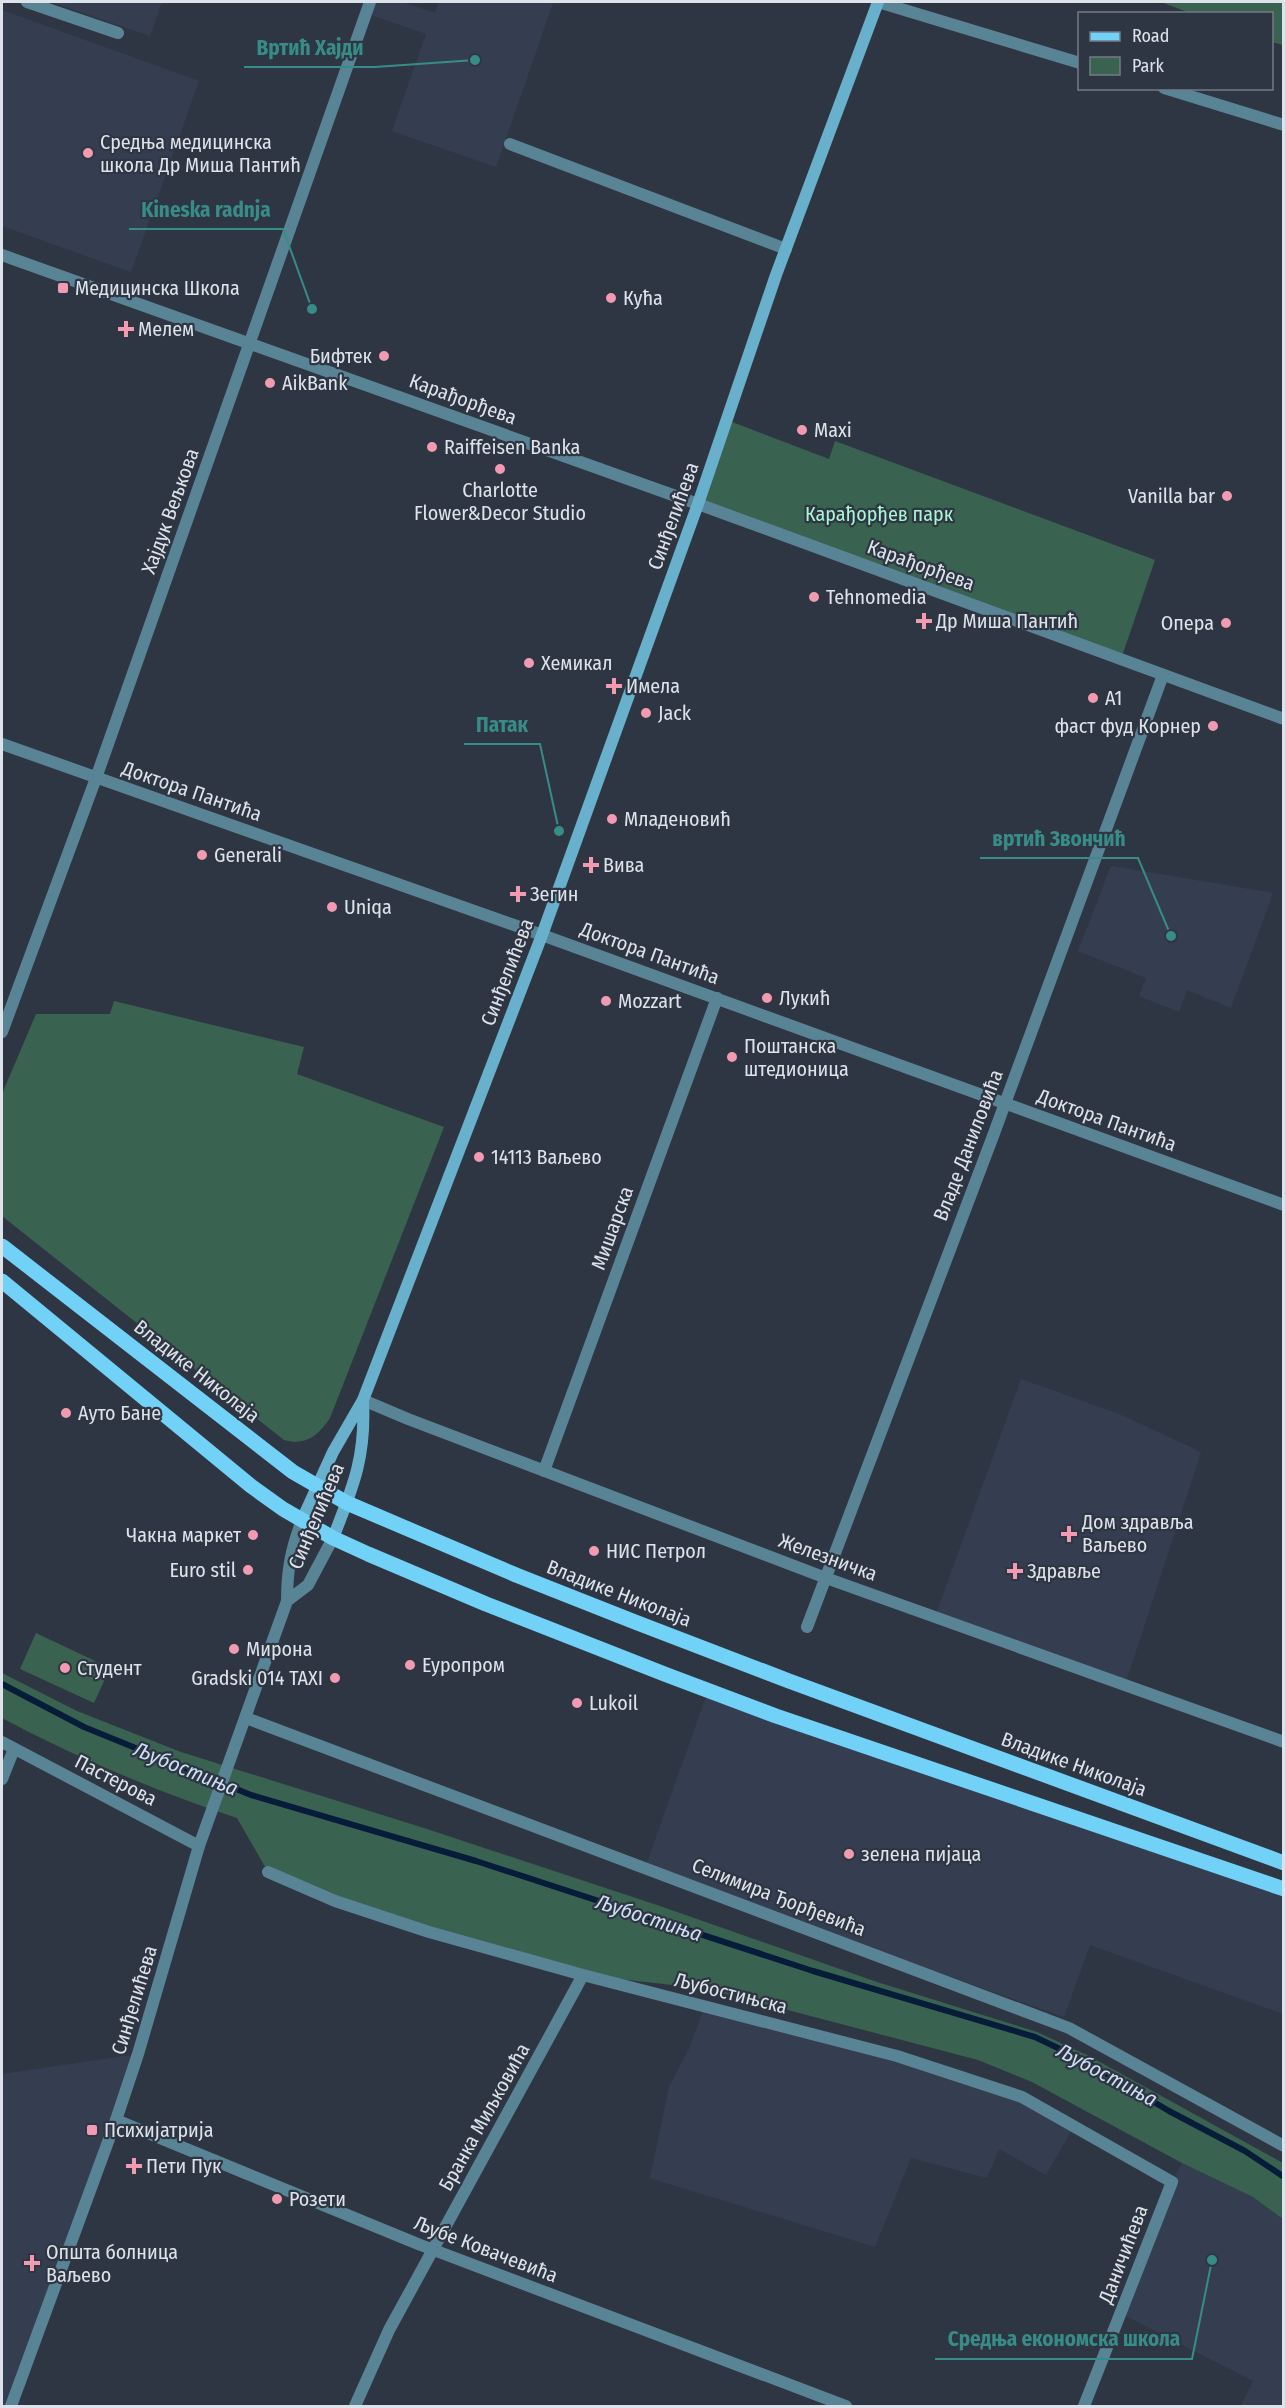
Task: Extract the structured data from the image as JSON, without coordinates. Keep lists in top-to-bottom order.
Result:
{
  "streets": {
    "main road": ["Синђелићева", "Владике Николаја"],
    "street": [
      "Карађорђева",
      "Хајдук Вељкова",
      "Доктора Пантића",
      "Владе Даниловића",
      "Мишарска",
      "Железничка",
      "Пастерова",
      "Селимира Ђорђевића",
      "Љубостињска",
      "Бранка Миљковића",
      "Љубе Ковачевића",
      "Даничићева"
    ]
  },
  "crossings": [
    ["Карађорђева", "Хајдук Вељкова"],
    ["Карађорђева", "Синђелићева"],
    ["Карађорђева", "Владе Даниловића"],
    ["Хајдук Вељкова", "Доктора Пантића"],
    ["Синђелићева", "Доктора Пантића"],
    ["Синђелићева", "Владике Николаја"],
    ["Синђелићева", "Железничка"],
    ["Синђелићева", "Пастерова"],
    ["Синђелићева", "Селимира Ђорђевића"],
    ["Синђелићева", "Љубе Ковачевића"],
    ["Доктора Пантића", "Владе Даниловића"],
    ["Доктора Пантића", "Мишарска"],
    ["Владе Даниловића", "Железничка"],
    ["Мишарска", "Железничка"],
    ["Љубостињска", "Бранка Миљковића"],
    ["Љубостињска", "Даничићева"],
    ["Бранка Миљковића", "Љубе Ковачевића"]
  ],
  "water": ["Љубостиња"],
  "parks": ["Карађорђев парк"],
  "places": {
    "other": [
      "Вртић Хајди",
      "Средња медицинска школа Др Миша Пантић",
      "Кућа",
      "Kineska radnja",
      "Бифтек",
      "AikBank",
      "Maxi",
      "Raiffeisen Banka",
      "Charlotte Flower&Decor Studio",
      "Vanilla bar",
      "Tehnomedia",
      "Опера",
      "Хемикал",
      "A1",
      "Jack",
      "фаст фуд Корнер",
      "Младеновић",
      "Патак",
      "Generali",
      "Uniqa",
      "вртић Звончић",
      "Лукић",
      "Mozzart",
      "Поштанска штедионица",
      "14113 Ваљево",
      "Ауто Бане",
      "Чакна маркет",
      "НИС Петрол",
      "Euro stil",
      "Мирона",
      "Еуропром",
      "Студент",
      "Gradski 014 TAXI",
      "Lukoil",
      "зелена пијаца",
      "Розети",
      "Средња економска школа"
    ],
    "transit": ["Медицинска Школа", "Психијатрија"],
    "health": [
      "Мелем",
      "Др Миша Пантић",
      "Имела",
      "Вива",
      "Зегин",
      "Дом здравља Ваљево",
      "Здравље",
      "Пети Пук",
      "Општа болница Ваљево"
    ]
  },
  "legend": ["Road", "Park"]
}
